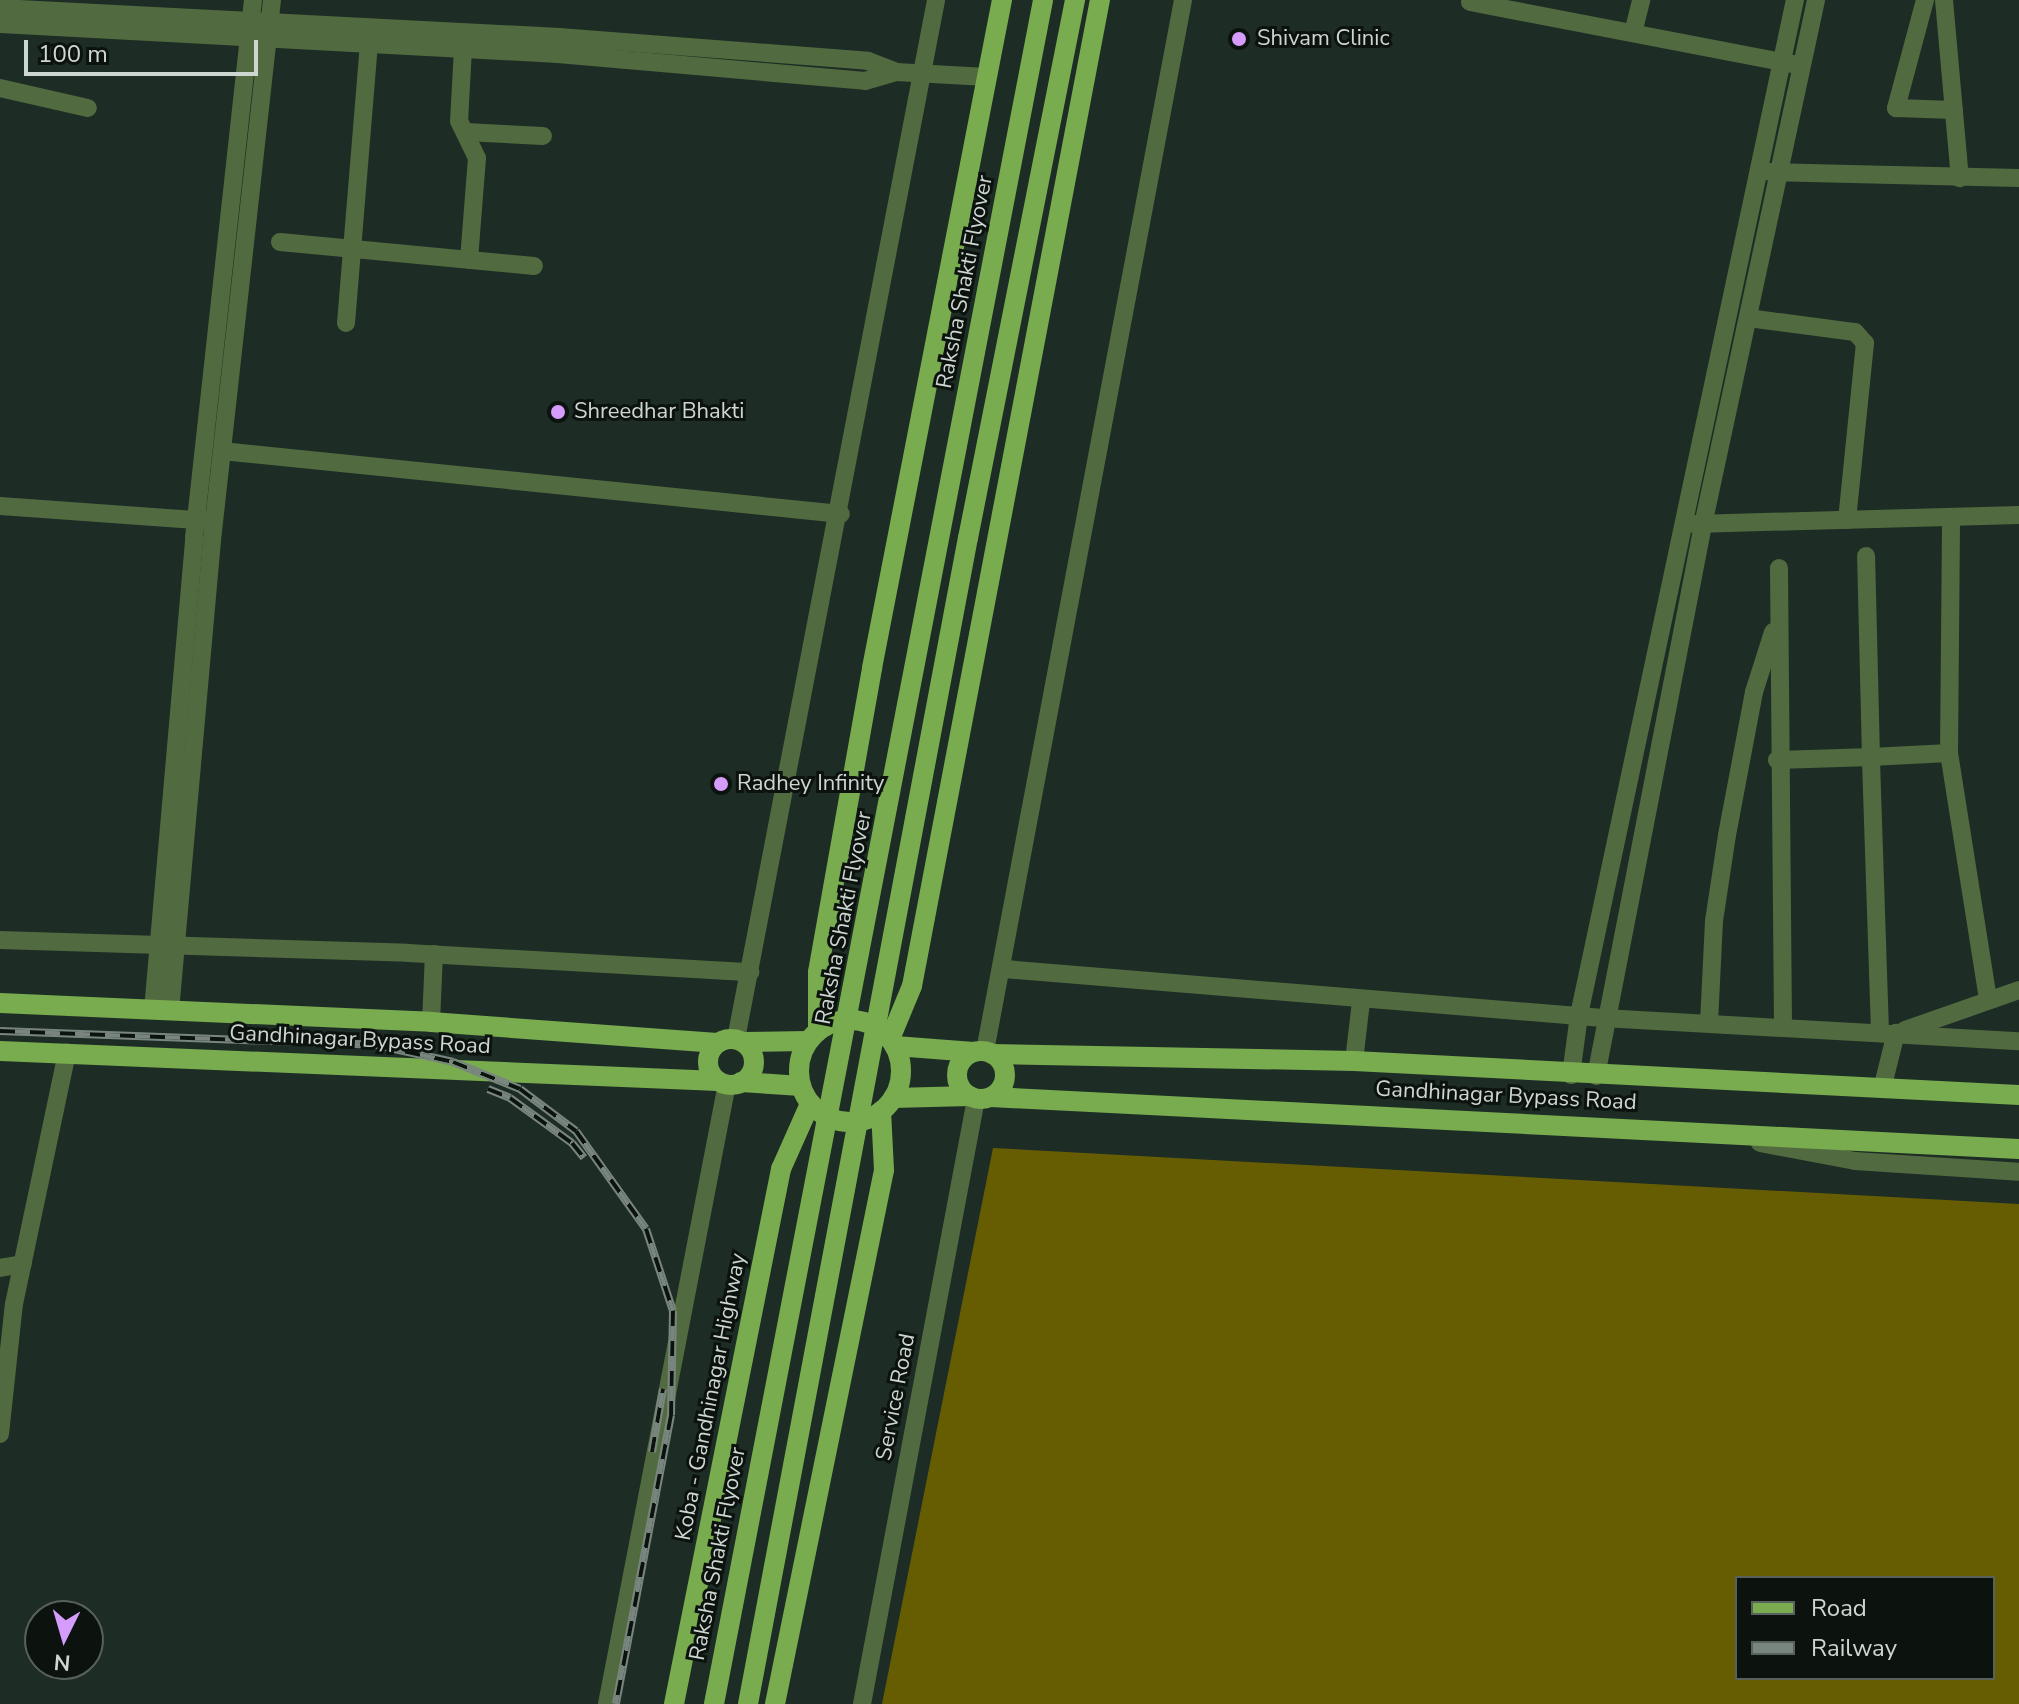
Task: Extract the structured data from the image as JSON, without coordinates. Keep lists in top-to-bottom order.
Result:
{
  "streets": {
    "main road": ["Raksha Shakti Flyover", "Gandhinagar Bypass Road", "Koba - Gandhinagar Highway"],
    "street": ["Service Road"]
  },
  "crossings": [
    ["Gandhinagar Bypass Road", "Koba - Gandhinagar Highway"],
    ["Gandhinagar Bypass Road", "Service Road"]
  ],
  "places": ["Shivam Clinic", "Shreedhar Bhakti", "Radhey Infinity"],
  "legend": ["Road", "Railway"],
  "scale_bar": "100 m",
  "north": "bottom"
}
